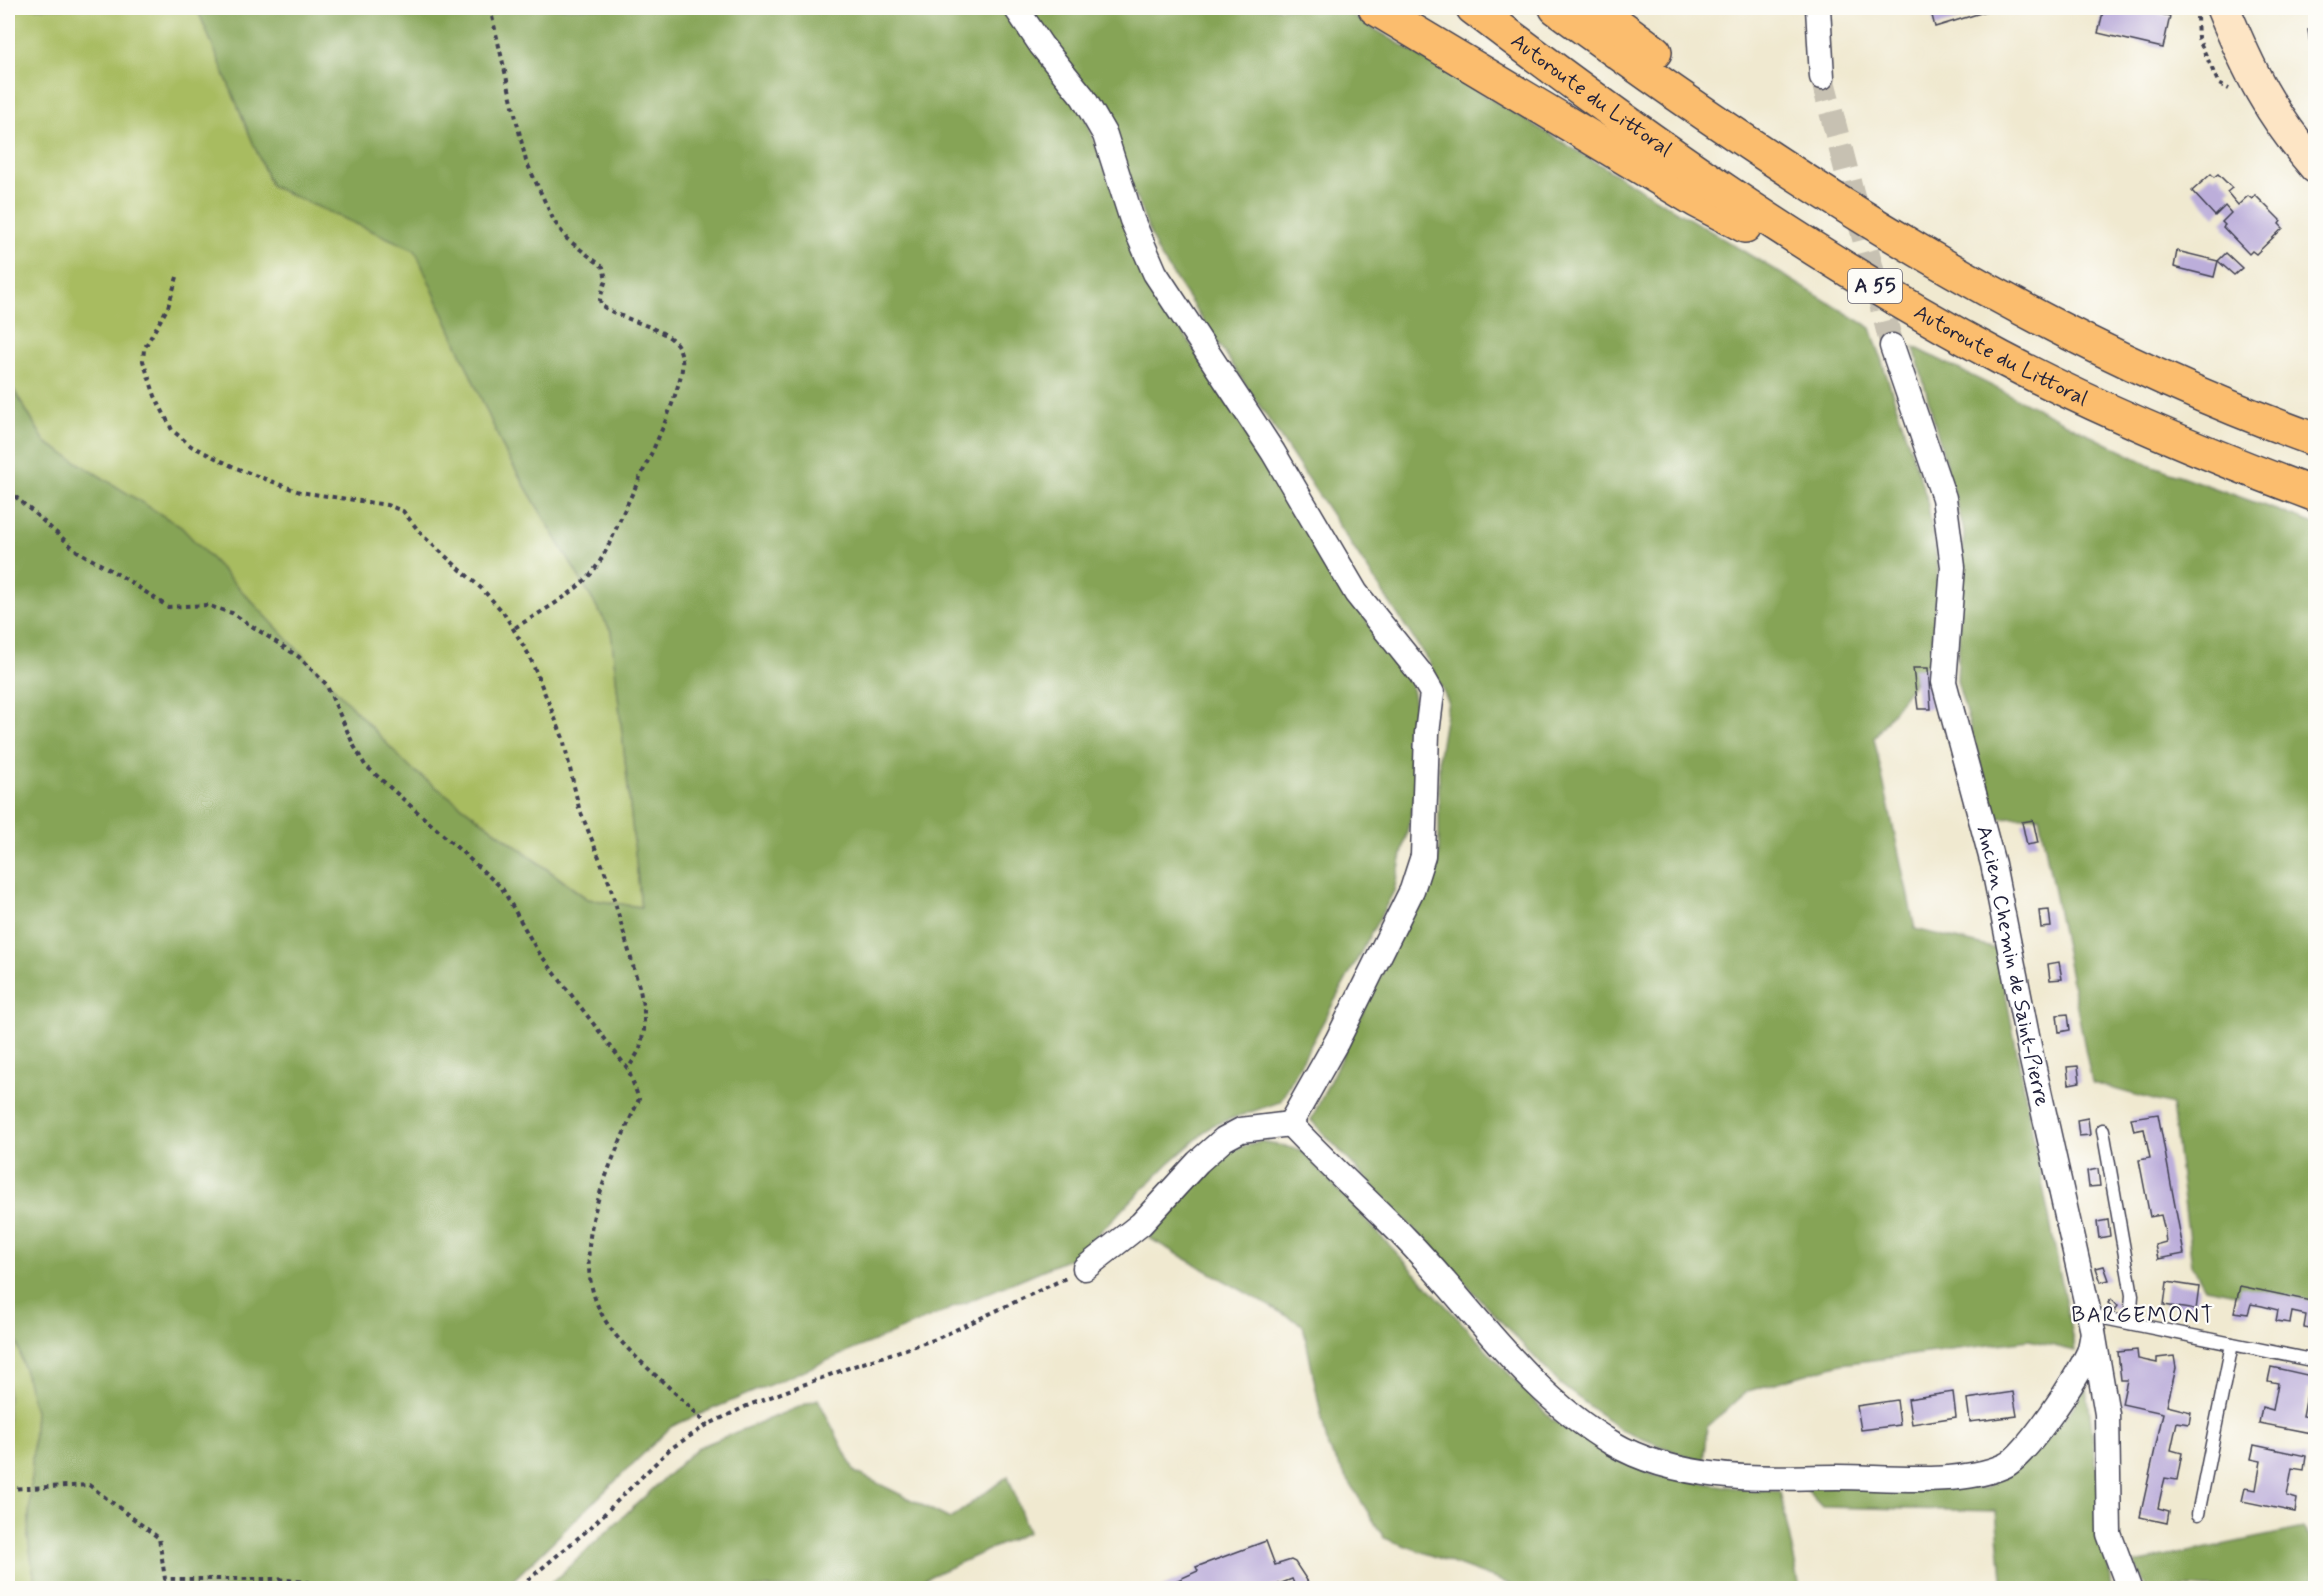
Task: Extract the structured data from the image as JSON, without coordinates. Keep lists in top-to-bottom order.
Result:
{
  "streets": {
    "highway": ["Autoroute du Littoral", "A 55"],
    "street": ["Ancien Chemin de Saint-Pierre"]
  },
  "districts": ["BARGEMONT"]
}
